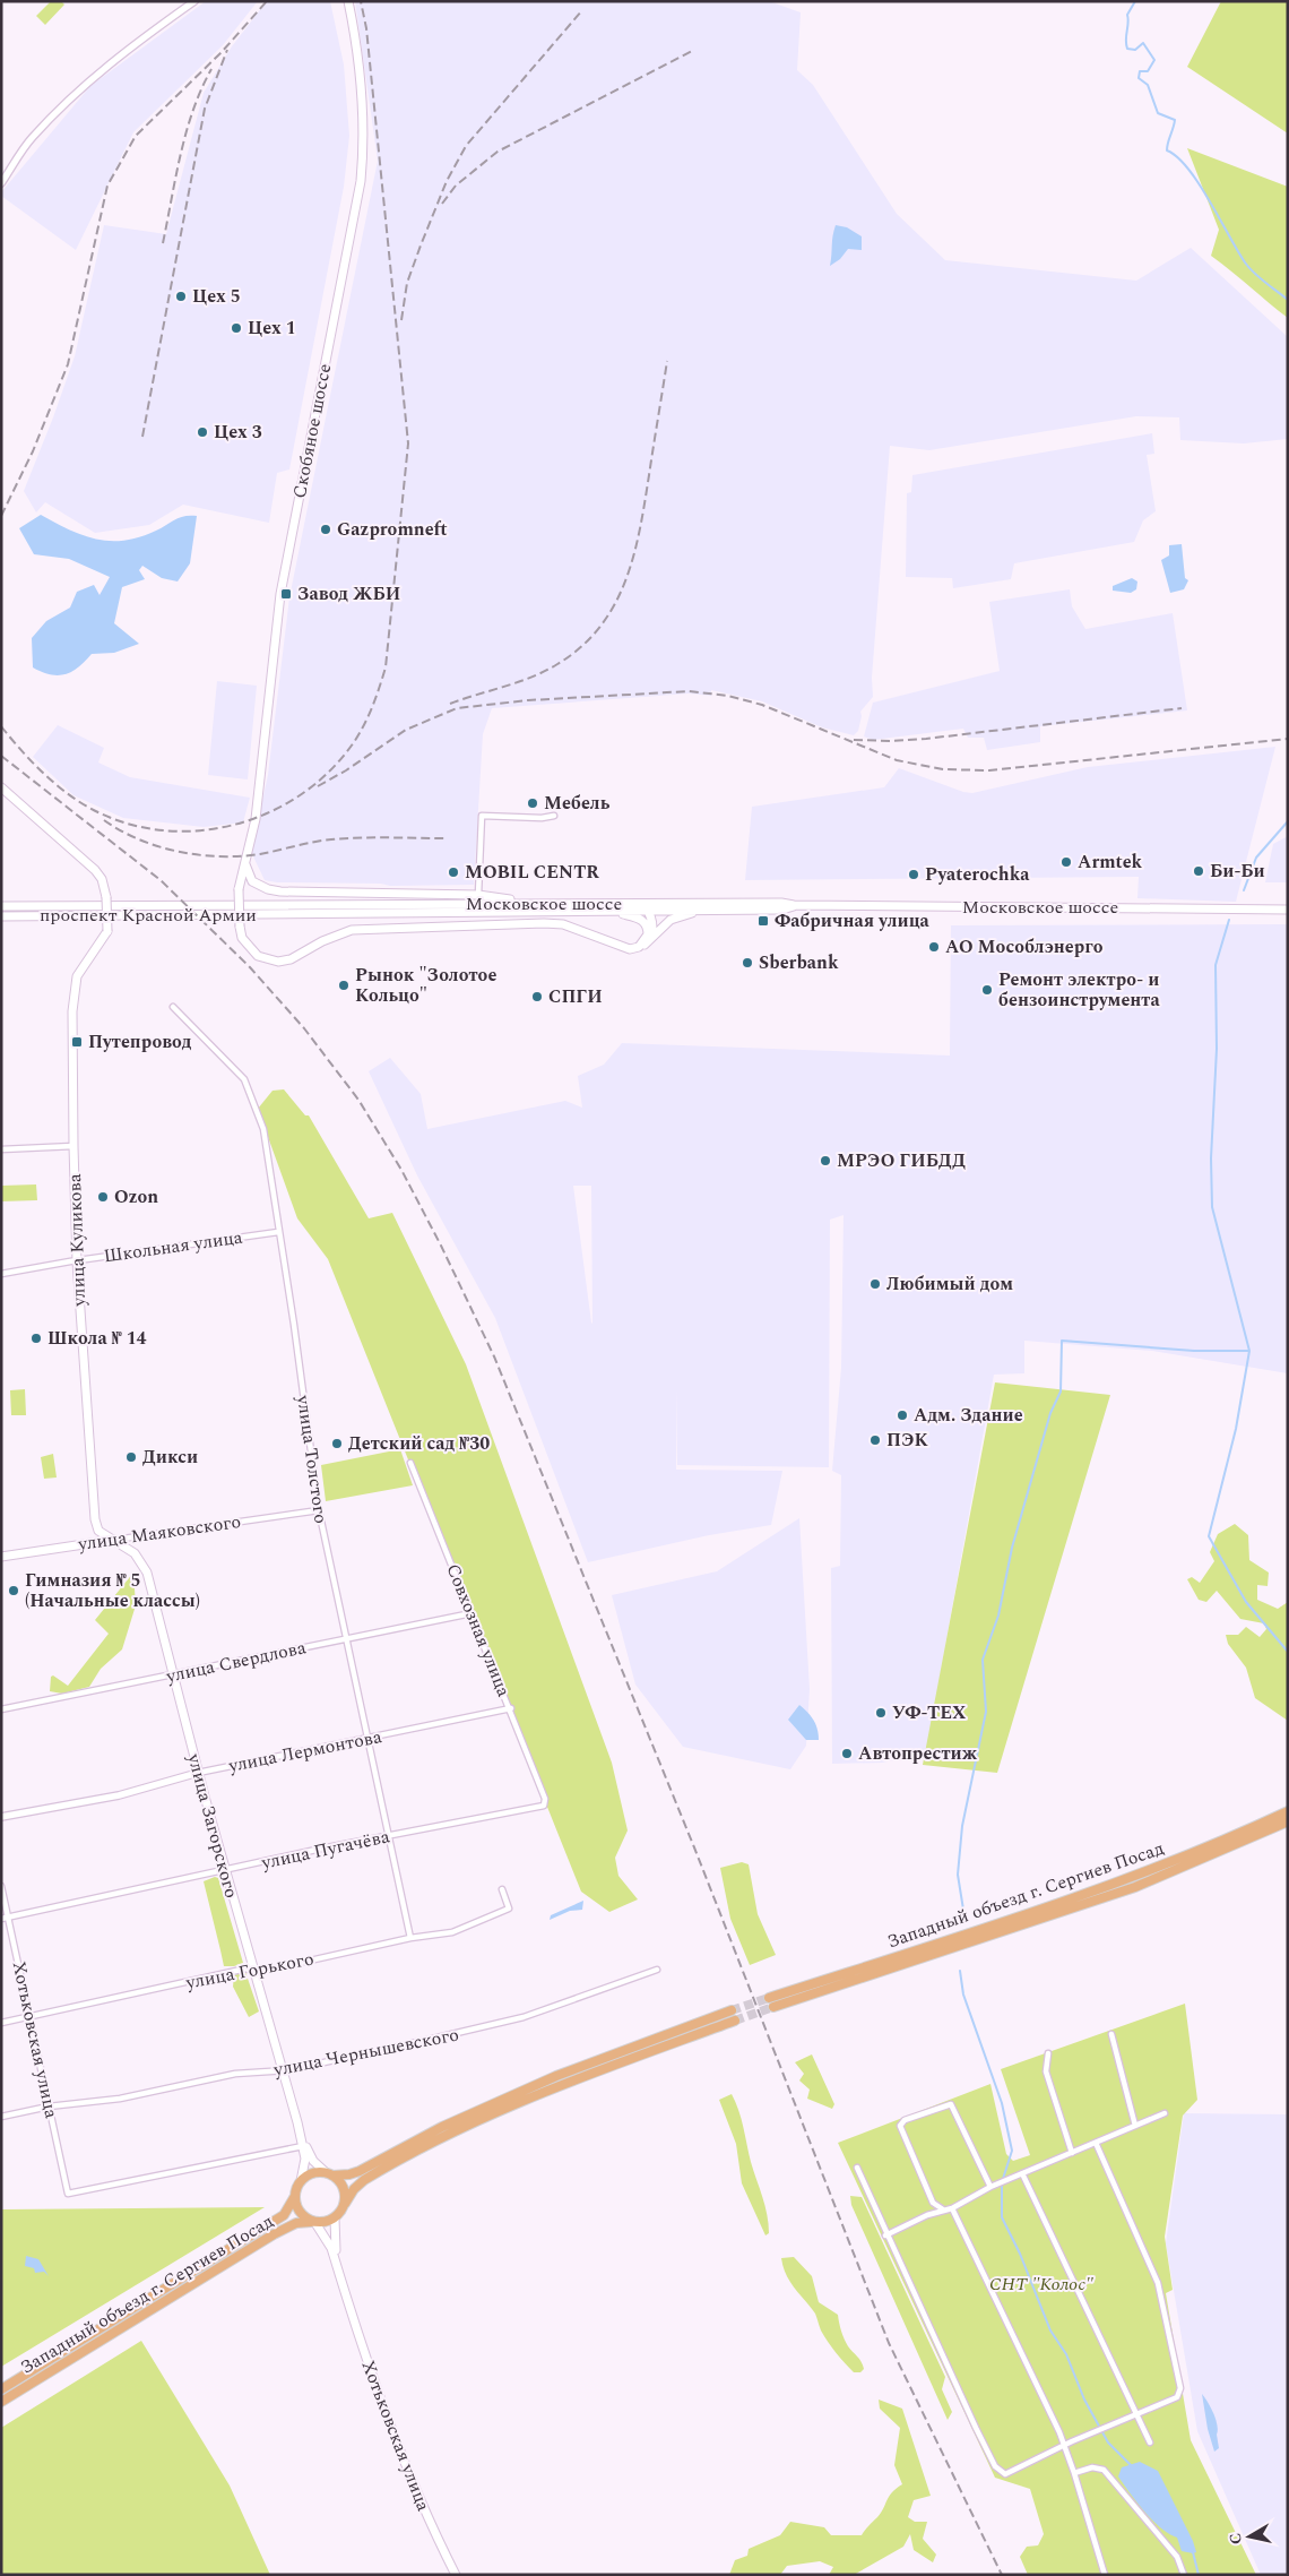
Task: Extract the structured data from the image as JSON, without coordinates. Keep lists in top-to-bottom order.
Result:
{
  "streets": {
    "main road": [
      "Скобяное шоссе",
      "Московское шоссе",
      "проспект Красной Армии",
      "улица Куликова",
      "улица Маяковского",
      "улица Загорского",
      "Западный объезд г. Сергиев Посад",
      "Хотьковская улица"
    ],
    "street": [
      "Школьная улица",
      "улица Толстого",
      "Совхозная улица",
      "улица Свердлова",
      "улица Лермонтова",
      "улица Пугачёва",
      "улица Горького",
      "улица Чернышевского"
    ]
  },
  "crossings": [
    ["Скобяное шоссе", "Московское шоссе"],
    ["Московское шоссе", "проспект Красной Армии"],
    ["улица Куликова", "Школьная улица"],
    ["улица Куликова", "улица Маяковского"],
    ["улица Куликова", "улица Загорского"],
    ["Школьная улица", "улица Толстого"],
    ["улица Толстого", "улица Маяковского"],
    ["улица Толстого", "улица Свердлова"],
    ["улица Толстого", "улица Лермонтова"],
    ["улица Толстого", "улица Пугачёва"],
    ["улица Толстого", "улица Горького"],
    ["улица Маяковского", "улица Загорского"],
    ["Совхозная улица", "улица Свердлова"],
    ["Совхозная улица", "улица Лермонтова"],
    ["Совхозная улица", "улица Пугачёва"],
    ["улица Свердлова", "улица Загорского"],
    ["улица Лермонтова", "улица Загорского"],
    ["улица Загорского", "улица Пугачёва"],
    ["улица Загорского", "улица Горького"],
    ["улица Загорского", "улица Чернышевского"],
    ["улица Пугачёва", "Хотьковская улица"],
    ["улица Горького", "Хотьковская улица"],
    ["Хотьковская улица", "улица Чернышевского"]
  ],
  "parks": ["СНТ \"Колос\""],
  "places": {
    "other": [
      "Цех 5",
      "Цех 1",
      "Цех 3",
      "Gazpromneft",
      "Мебель",
      "Armtek",
      "Би-Би",
      "MOBIL CENTR",
      "Pyaterochka",
      "АО Мособлэнерго",
      "Sberbank",
      "Рынок \"Золотое Кольцо\"",
      "Ремонт электро- и бензоинструмента",
      "СПГИ",
      "МРЭО ГИБДД",
      "Ozon",
      "Любимый дом",
      "Школа № 14",
      "Адм. Здание",
      "ПЭК",
      "Детский сад №30",
      "Дикси",
      "Гимназия № 5 (Начальные классы)",
      "УФ-ТЕХ",
      "Автопрестиж"
    ],
    "transit": ["Завод ЖБИ", "Фабричная улица", "Путепровод"]
  },
  "north": "left"
}
